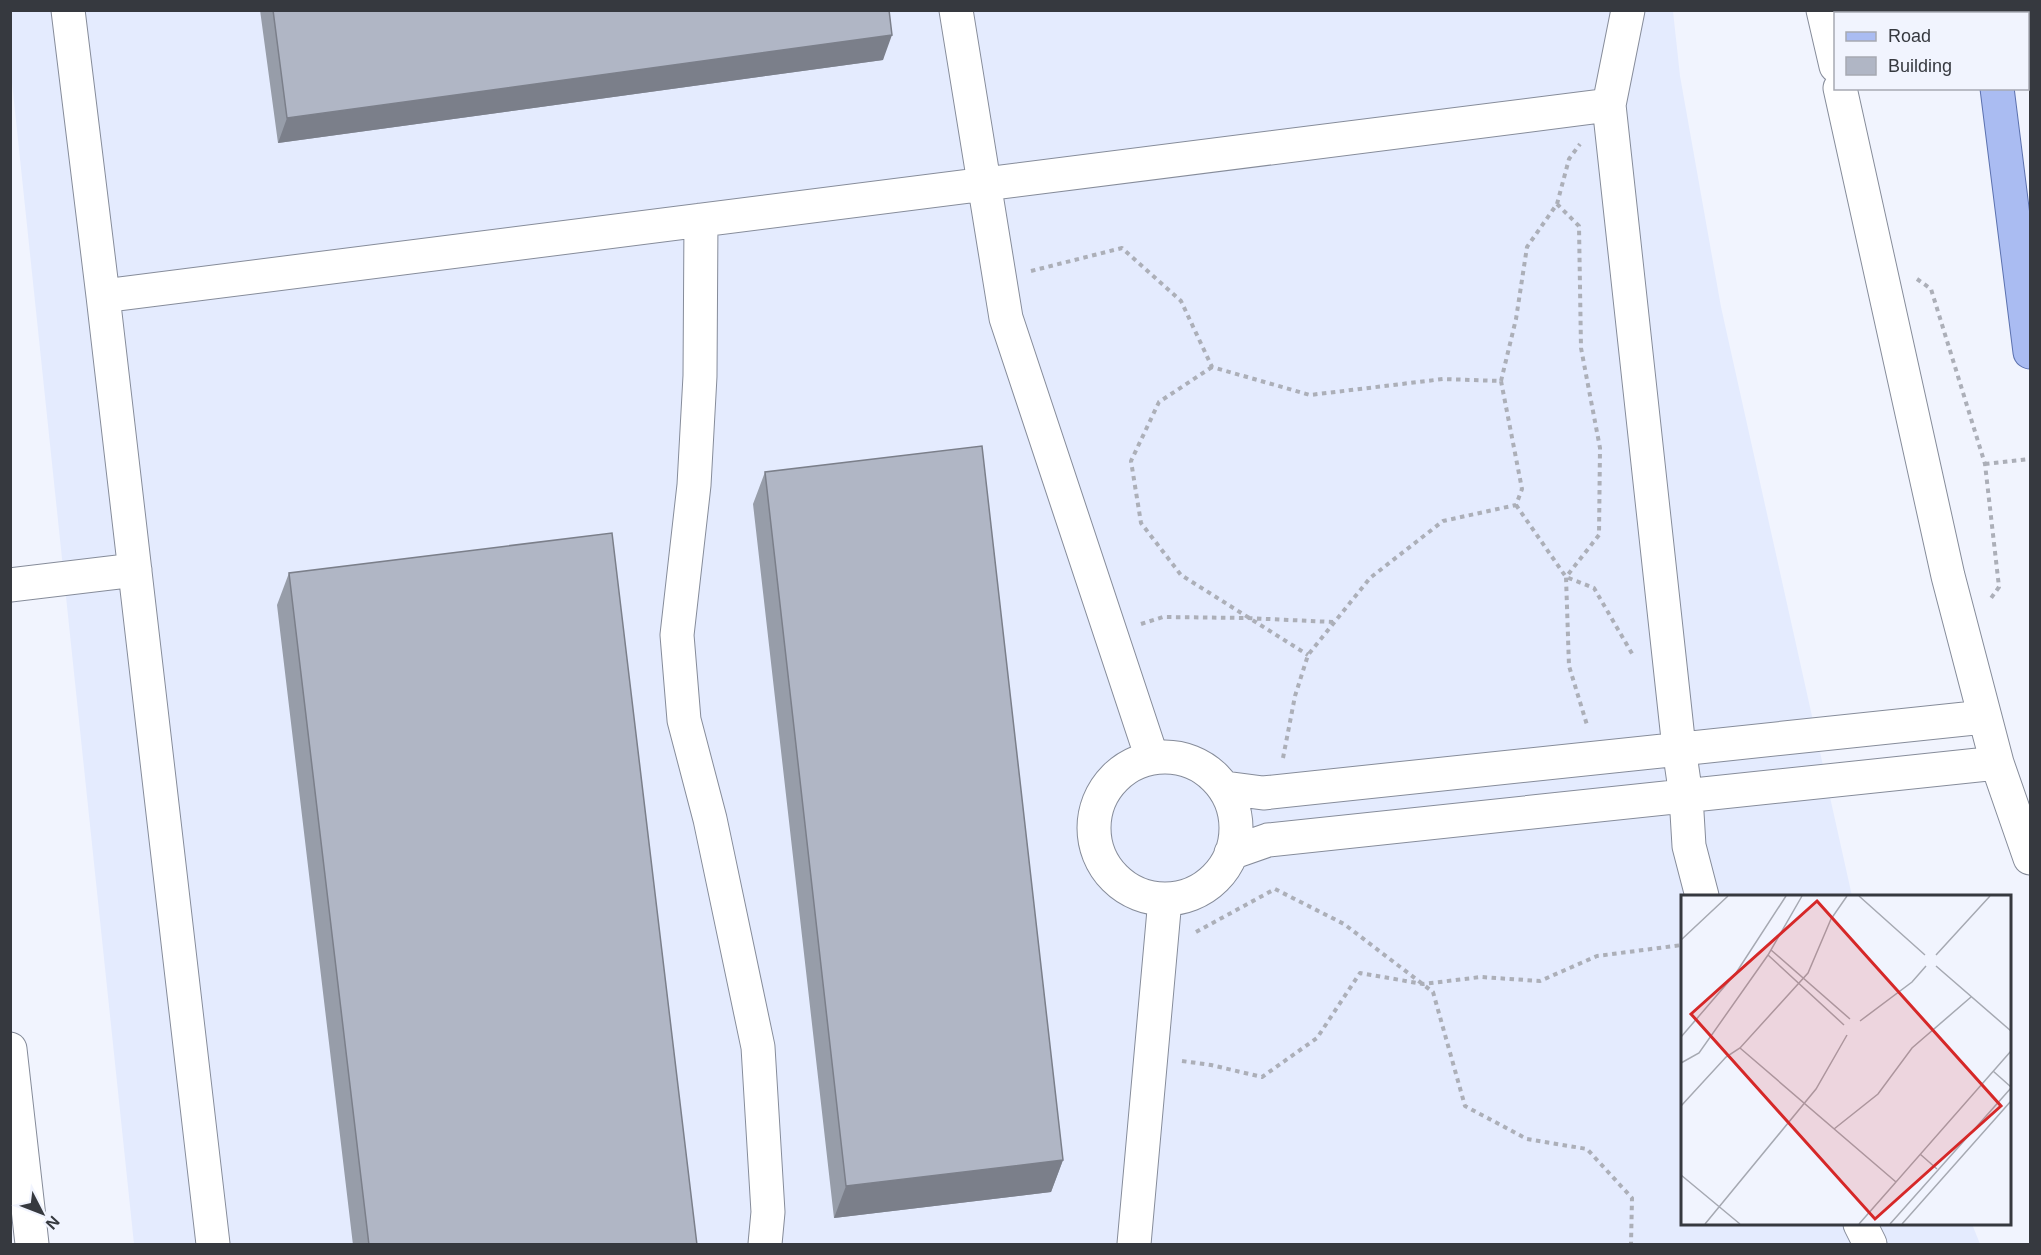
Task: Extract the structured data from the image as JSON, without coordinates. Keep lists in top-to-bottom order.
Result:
{
  "legend": ["Road", "Building"],
  "north": "bottom right"
}
